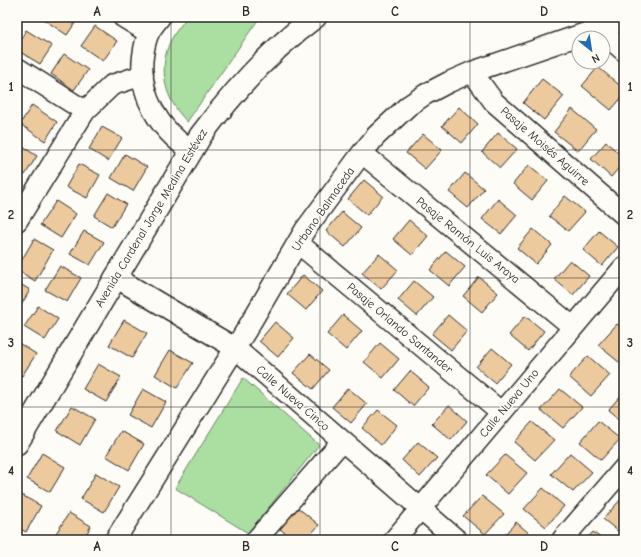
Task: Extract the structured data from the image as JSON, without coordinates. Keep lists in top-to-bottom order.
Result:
{
  "streets": {
    "street": [
      "Pasaje Moisés Aguirre",
      "Urbano Balmaceda",
      "Avenida Cardenal Jorge Medina Estévez",
      "Pasaje Ramón Luis Araya",
      "Pasaje Orlando Santander",
      "Calle Nueva Cinco",
      "Calle Nueva Uno"
    ]
  },
  "crossings": [
    ["Pasaje Moisés Aguirre", "Urbano Balmaceda"],
    ["Urbano Balmaceda", "Pasaje Ramón Luis Araya"],
    ["Urbano Balmaceda", "Pasaje Orlando Santander"],
    ["Urbano Balmaceda", "Calle Nueva Cinco"],
    ["Avenida Cardenal Jorge Medina Estévez", "Calle Nueva Cinco"],
    ["Pasaje Ramón Luis Araya", "Calle Nueva Uno"],
    ["Pasaje Orlando Santander", "Calle Nueva Uno"],
    ["Calle Nueva Cinco", "Calle Nueva Uno"]
  ],
  "north": "bottom right",
  "grid": {
    "columns": [
      "A",
      "B",
      "C",
      "D"
    ],
    "rows": [
      "1",
      "2",
      "3",
      "4"
    ]
  }
}
